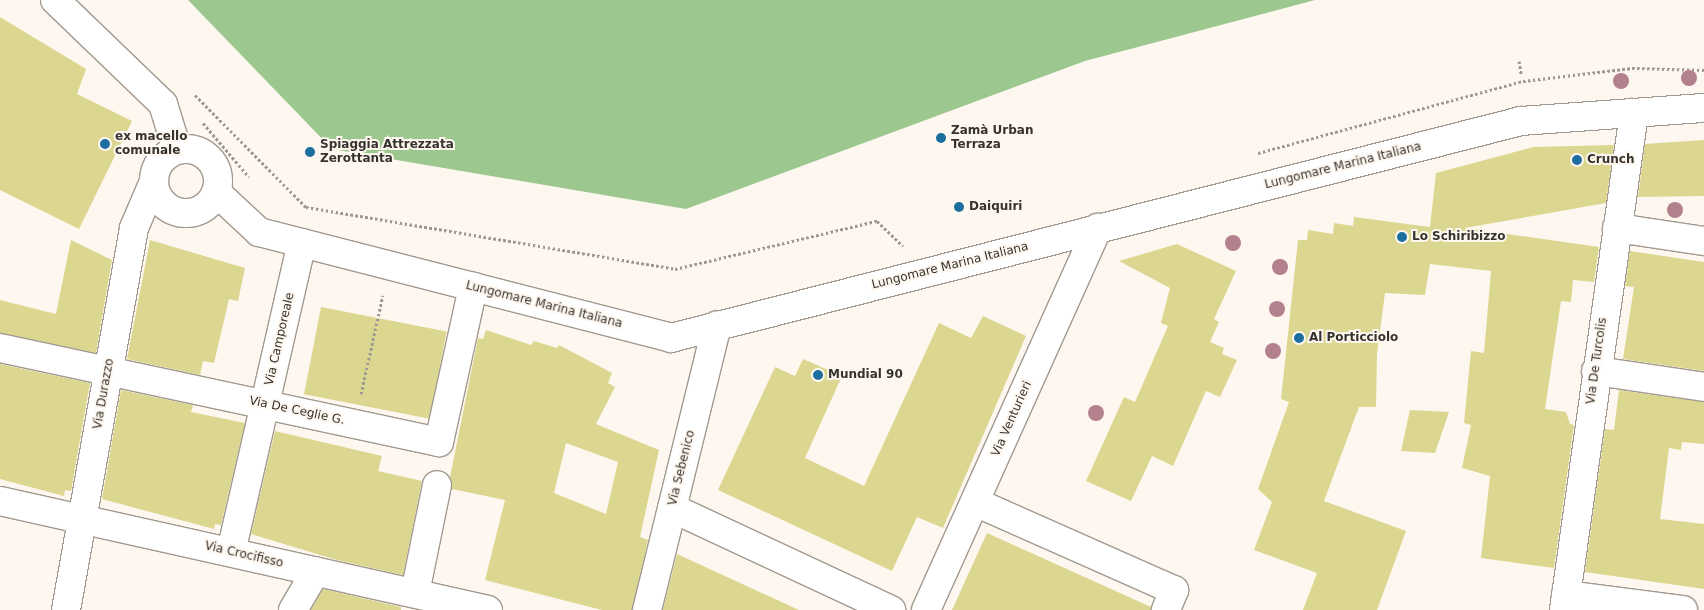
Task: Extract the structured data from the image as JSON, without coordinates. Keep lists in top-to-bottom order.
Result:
{
  "streets": {
    "street": [
      "Lungomare Marina Italiana",
      "Via Camporeale",
      "Via De Turcolis",
      "Via Durazzo",
      "Via De Ceglie G.",
      "Via Venturieri",
      "Via Sebenico",
      "Via Crocifisso"
    ]
  },
  "crossings": [
    ["Lungomare Marina Italiana", "Via Camporeale"],
    ["Lungomare Marina Italiana", "Via De Turcolis"],
    ["Lungomare Marina Italiana", "Via Durazzo"],
    ["Lungomare Marina Italiana", "Via De Ceglie G."],
    ["Lungomare Marina Italiana", "Via Venturieri"],
    ["Lungomare Marina Italiana", "Via Sebenico"],
    ["Via Camporeale", "Via De Ceglie G."],
    ["Via Camporeale", "Via Crocifisso"],
    ["Via Durazzo", "Via De Ceglie G."],
    ["Via Durazzo", "Via Crocifisso"]
  ],
  "places": [
    "Zamà Urban Terraza",
    "ex macello comunale",
    "Spiaggia Attrezzata Zerottanta",
    "Crunch",
    "Daiquiri",
    "Lo Schiribizzo",
    "Al Porticciolo",
    "Mundial 90"
  ]
}
